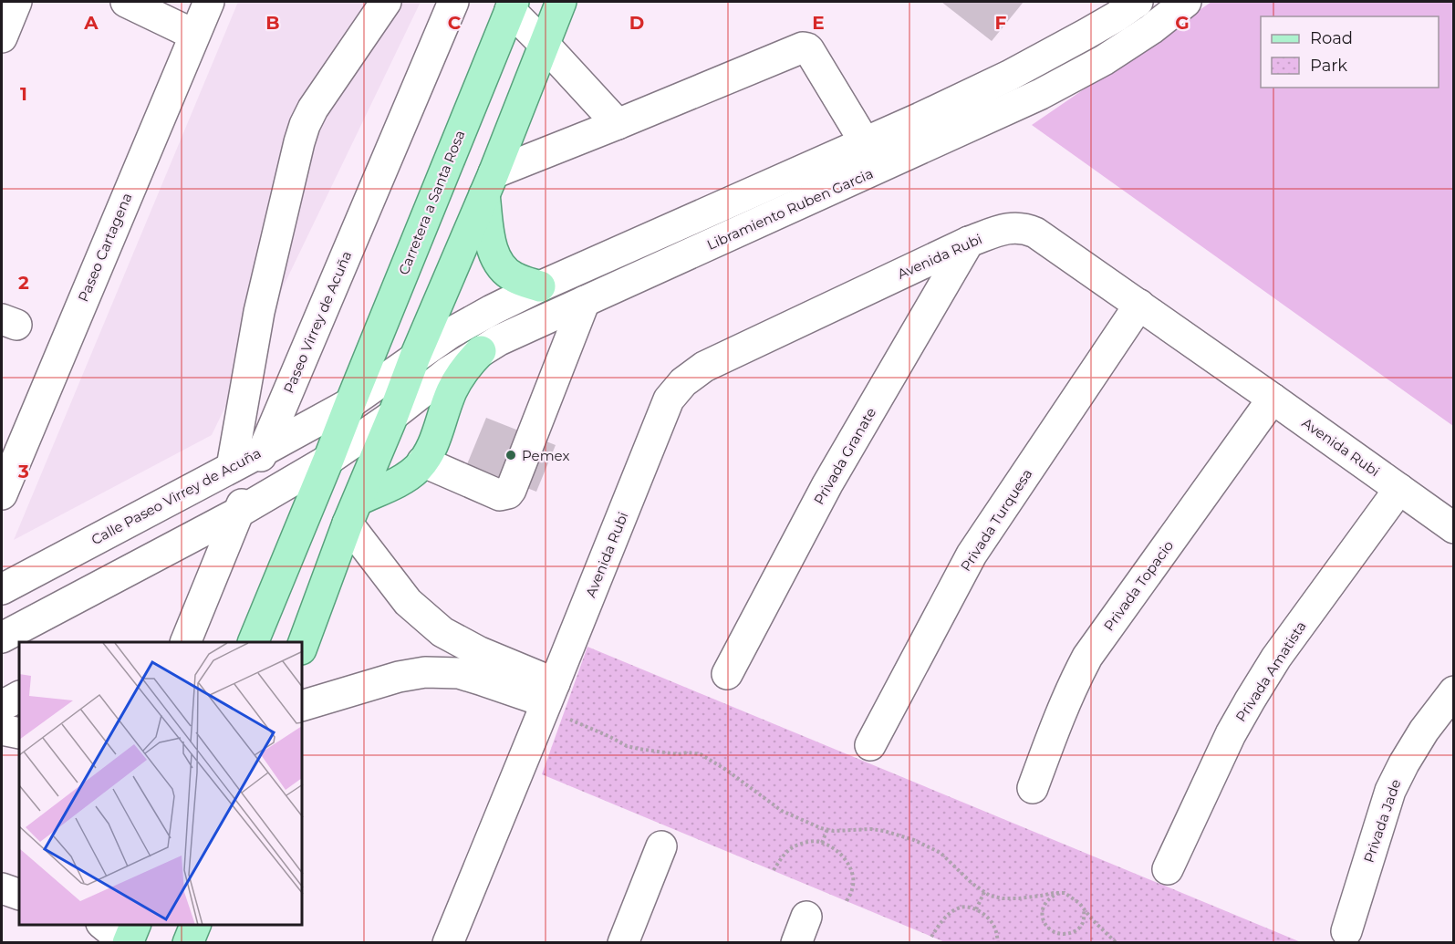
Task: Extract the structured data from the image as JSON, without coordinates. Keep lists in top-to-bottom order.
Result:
{
  "streets": {
    "main road": ["Carretera a Santa Rosa"],
    "street": [
      "Libramiento Ruben Garcia",
      "Paseo Cartagena",
      "Avenida Rubi",
      "Paseo Virrey de Acuña",
      "Privada Granate",
      "Calle Paseo Virrey de Acuña",
      "Privada Turquesa",
      "Privada Topacio",
      "Privada Amatista",
      "Privada Jade"
    ]
  },
  "crossings": [
    ["Carretera a Santa Rosa", "Libramiento Ruben Garcia"],
    ["Carretera a Santa Rosa", "Calle Paseo Virrey de Acuña"],
    ["Avenida Rubi", "Privada Granate"],
    ["Avenida Rubi", "Privada Turquesa"],
    ["Avenida Rubi", "Privada Topacio"],
    ["Avenida Rubi", "Privada Amatista"],
    ["Paseo Virrey de Acuña", "Calle Paseo Virrey de Acuña"]
  ],
  "places": ["Pemex"],
  "legend": ["Road", "Park"],
  "grid": {
    "columns": [
      "A",
      "B",
      "C",
      "D",
      "E",
      "F",
      "G"
    ],
    "rows": ["1", "2", "3"]
  }
}
